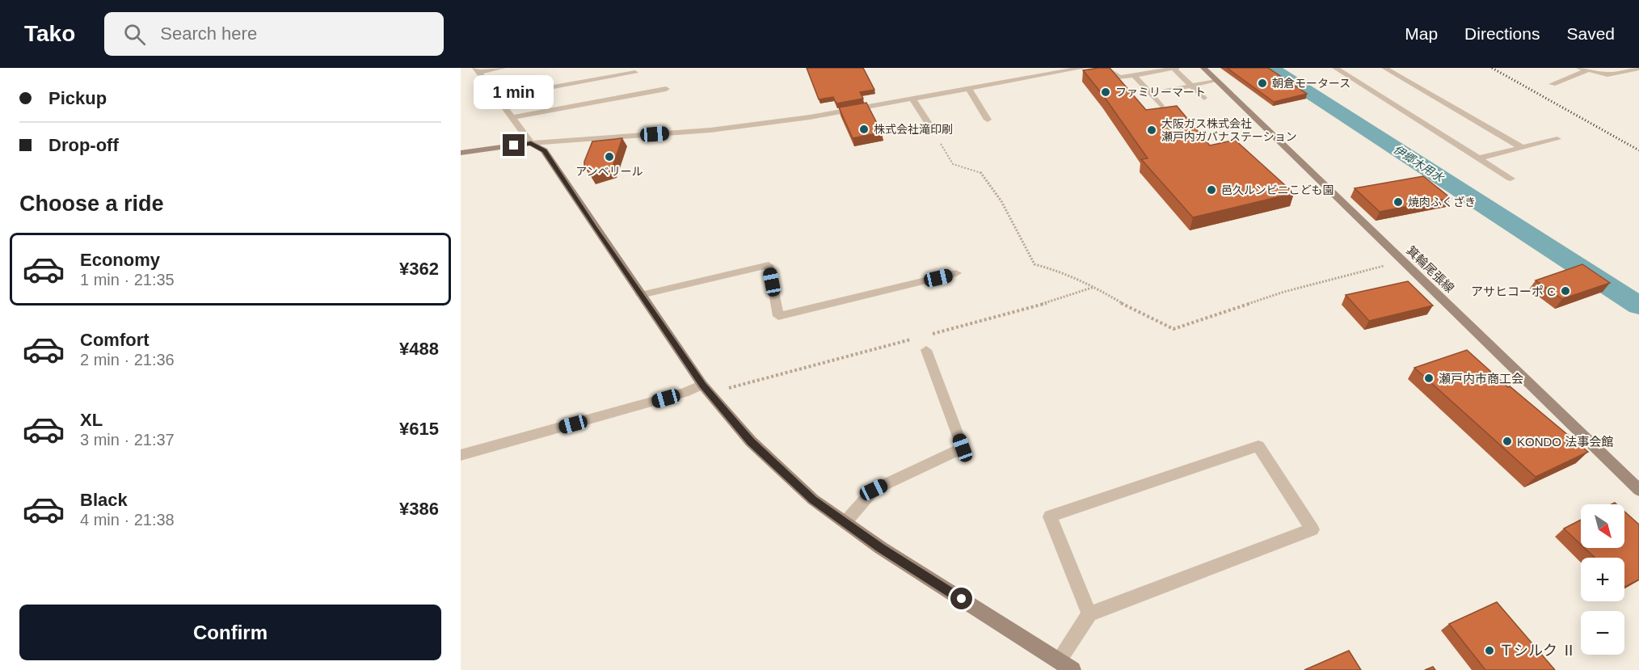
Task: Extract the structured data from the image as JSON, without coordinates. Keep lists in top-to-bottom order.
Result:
{
  "streets": {
    "street": ["箕輪尾張線"]
  },
  "water": ["伊郷木用水"],
  "places": [
    "朝倉モータース",
    "ファミリーマート",
    "株式会社滝印刷",
    "大阪ガス株式会社 瀬戸内ガバナステーション",
    "アンベリール",
    "邑久ルンビニこども園",
    "焼肉ふくざき",
    "アサヒコーポ C",
    "瀬戸内市商工会",
    "KONDO 法事会館",
    "Ｔシルク Ⅱ"
  ],
  "north": "bottom right",
  "page": {
    "header": "Tako",
    "search": "Search here",
    "nav": ["Map", "Directions", "Saved"],
    "banner": ["Pickup", "Drop-off"],
    "bubble": "1 min",
    "heading": "Choose a ride",
    "list": [
      {
        "name": "Economy",
        "note": "1 min · 21:35",
        "value": "¥362"
      },
      {
        "name": "Comfort",
        "note": "2 min · 21:36",
        "value": "¥488"
      },
      {
        "name": "XL",
        "note": "3 min · 21:37",
        "value": "¥615"
      },
      {
        "name": "Black",
        "note": "4 min · 21:38",
        "value": "¥386"
      }
    ],
    "map_buttons": ["+", "−"],
    "buttons": "Confirm"
  }
}
